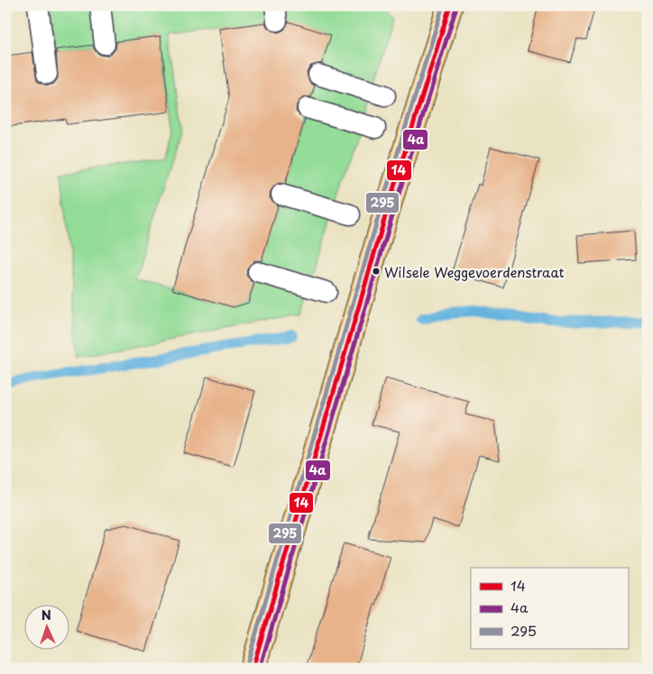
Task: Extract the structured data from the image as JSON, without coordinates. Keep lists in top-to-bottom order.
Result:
{
  "places": ["Wilsele Weggevoerdenstraat"],
  "lines": ["transit line 14", "transit line 295", "transit line 4a"],
  "legend": ["14", "4a", "295"],
  "north": "top"
}
